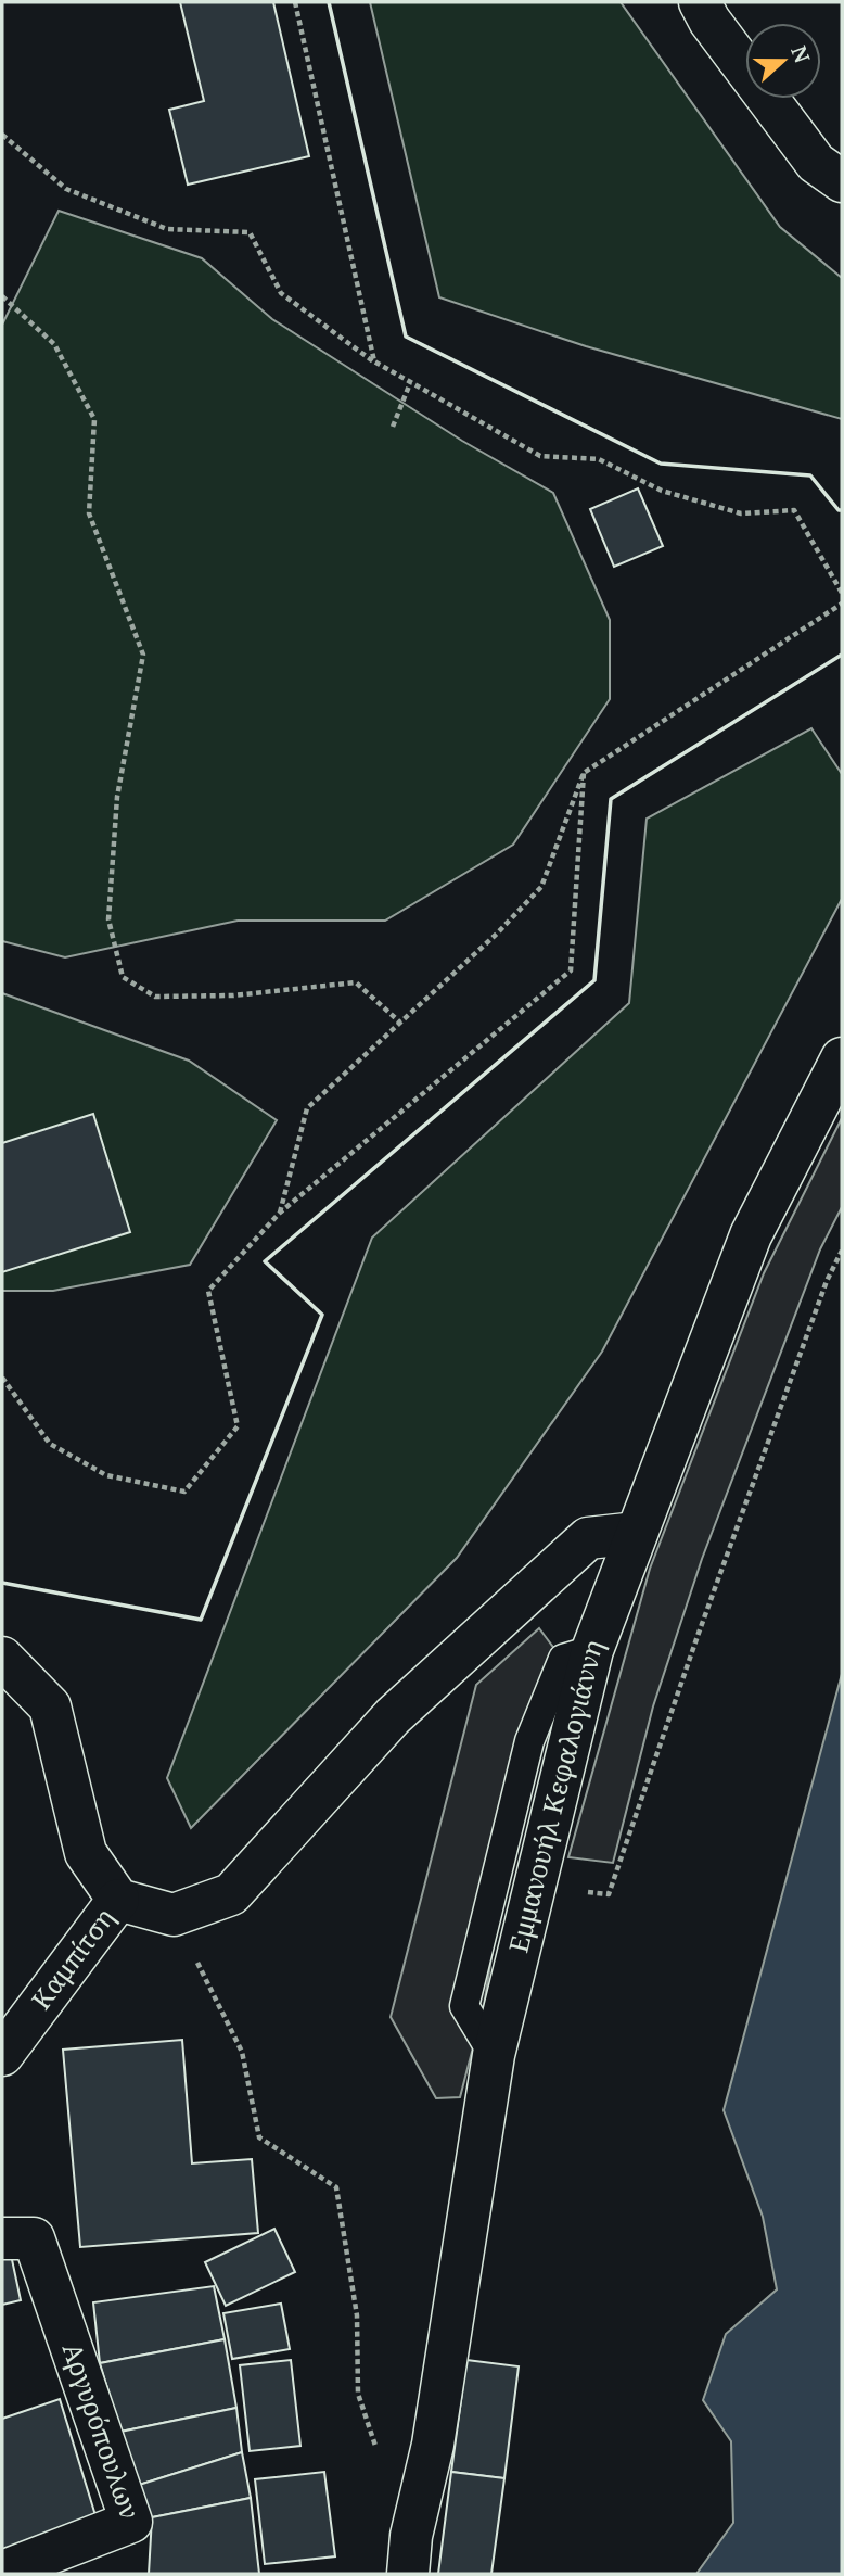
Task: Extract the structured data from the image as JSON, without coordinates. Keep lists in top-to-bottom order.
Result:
{
  "streets": {
    "main road": ["Εμμανουήλ Κεφαλογιάννη", "Καμπίτση", "Αργυρόπουλων"]
  },
  "north": "right"
}
